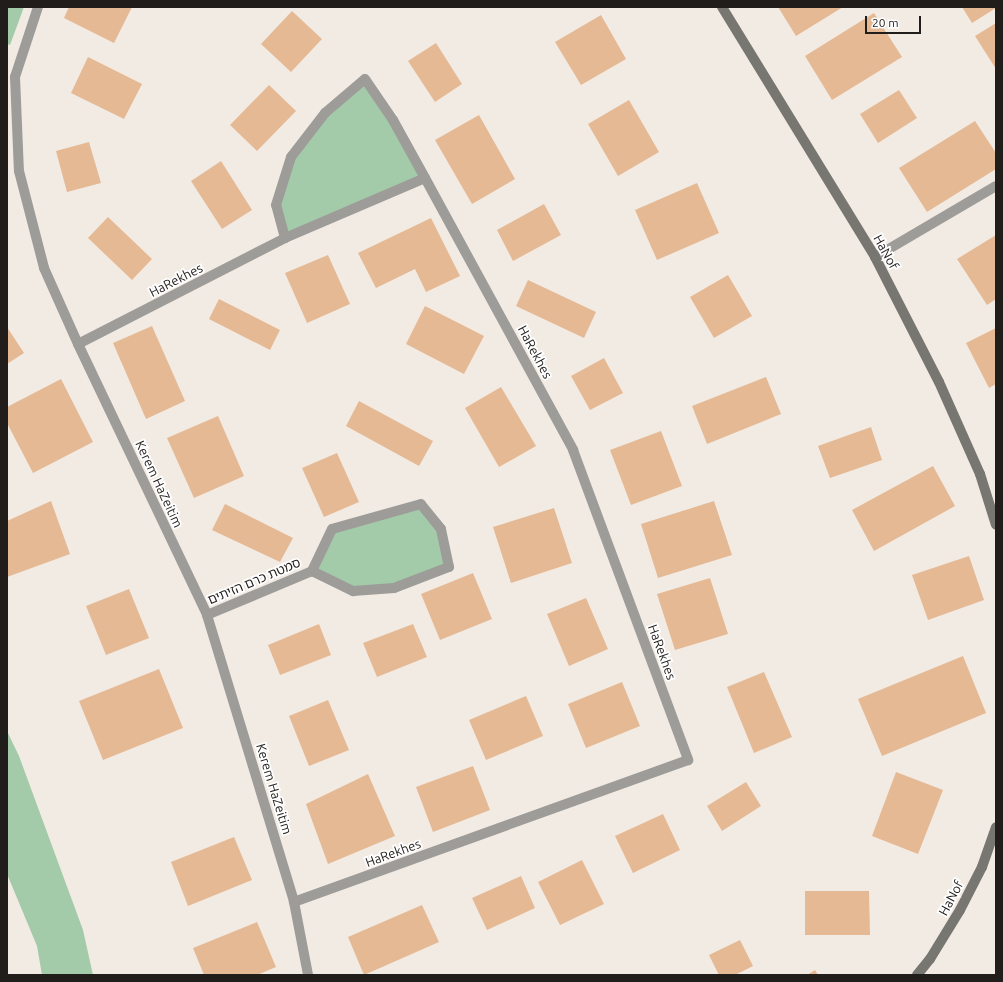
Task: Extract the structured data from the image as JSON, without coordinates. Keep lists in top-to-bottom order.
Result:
{
  "streets": {
    "street": [
      "HaNof",
      "HaRekhes",
      "Kerem HaZeitim",
      "סמטת כרם הזיתים"
    ]
  },
  "crossings": [
    ["HaRekhes", "Kerem HaZeitim"],
    ["Kerem HaZeitim", "סמטת כרם הזיתים"]
  ],
  "scale_bar": "20 m"
}
